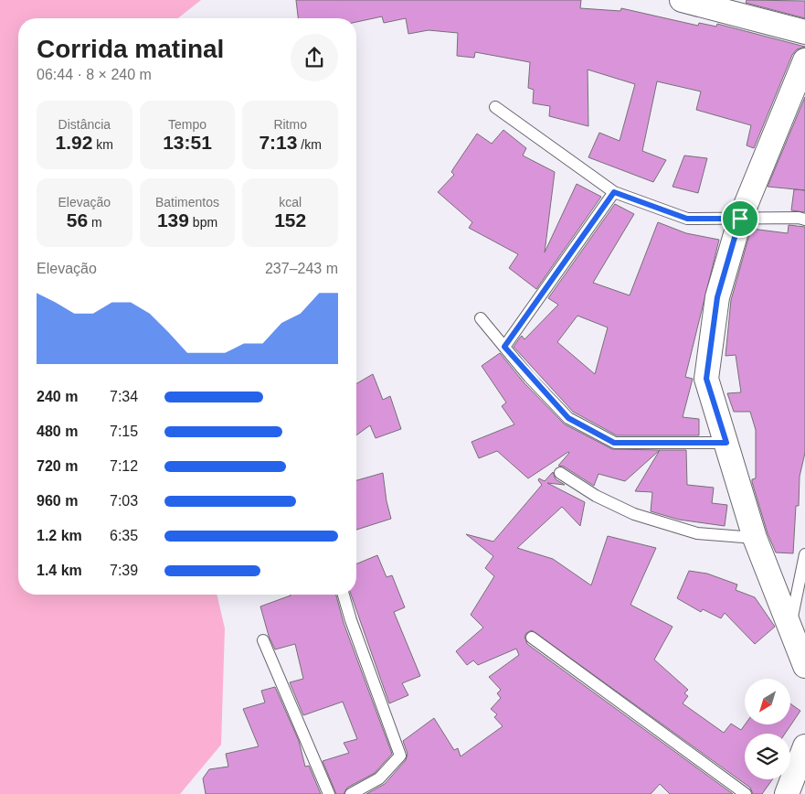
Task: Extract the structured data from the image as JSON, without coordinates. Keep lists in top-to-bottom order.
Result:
{
  "north": "bottom left",
  "page": {
    "heading": ["Corrida matinal", "06:44 · 8 × 240 m"],
    "stats": [
      ["Distância", "1.92 km"],
      ["Tempo", "13:51"],
      ["Ritmo", "7:13 /km"],
      ["Elevação", "56 m"],
      ["Batimentos", "139 bpm"],
      ["kcal", "152"]
    ],
    "chart": ["Elevação", "237–243 m"],
    "list": [
      {
        "name": "240 m",
        "note": "7:34"
      },
      {
        "name": "480 m",
        "note": "7:15"
      },
      {
        "name": "720 m",
        "note": "7:12"
      },
      {
        "name": "960 m",
        "note": "7:03"
      },
      {
        "name": "1.2 km",
        "note": "6:35"
      },
      {
        "name": "1.4 km",
        "note": "7:39"
      }
    ]
  }
}
